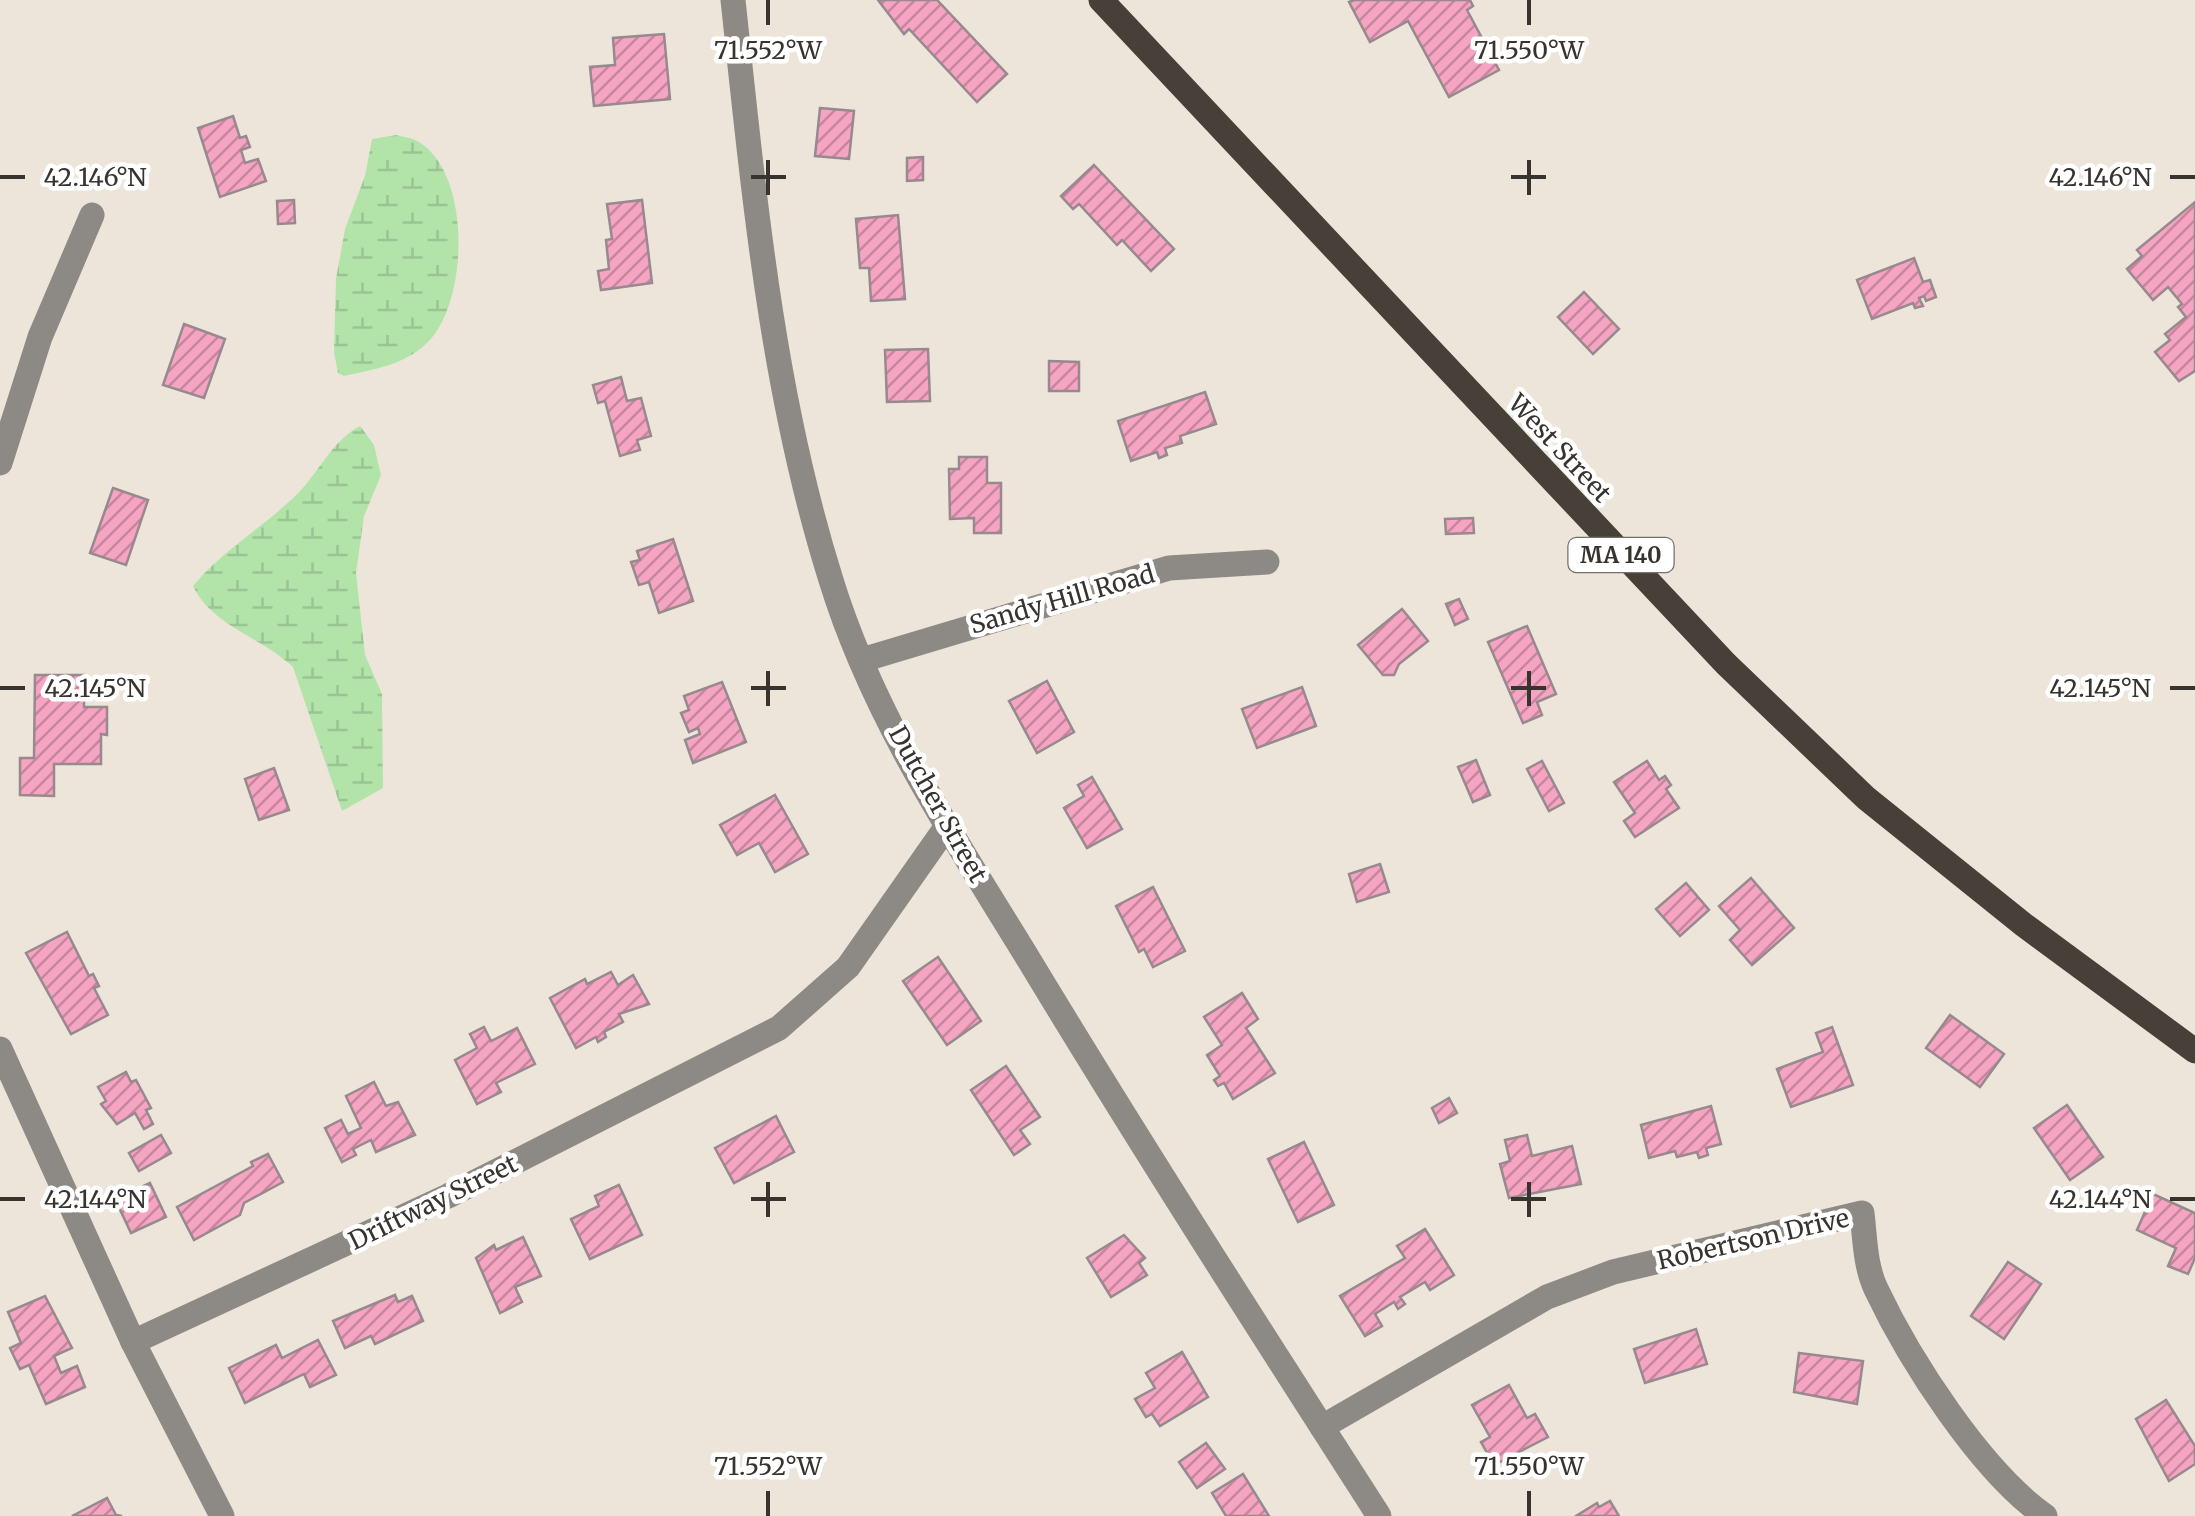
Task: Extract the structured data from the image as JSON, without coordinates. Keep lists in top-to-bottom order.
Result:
{
  "streets": {
    "main road": ["West Street", "MA 140"],
    "street": [
      "Sandy Hill Road",
      "Dutcher Street",
      "Driftway Street",
      "Robertson Drive"
    ]
  },
  "crossings": [
    ["Sandy Hill Road", "Dutcher Street"],
    ["Dutcher Street", "Driftway Street"],
    ["Dutcher Street", "Robertson Drive"]
  ],
  "coordinates": [
    "71.552°W",
    "71.550°W",
    "42.146°N",
    "42.145°N",
    "42.144°N"
  ]
}
